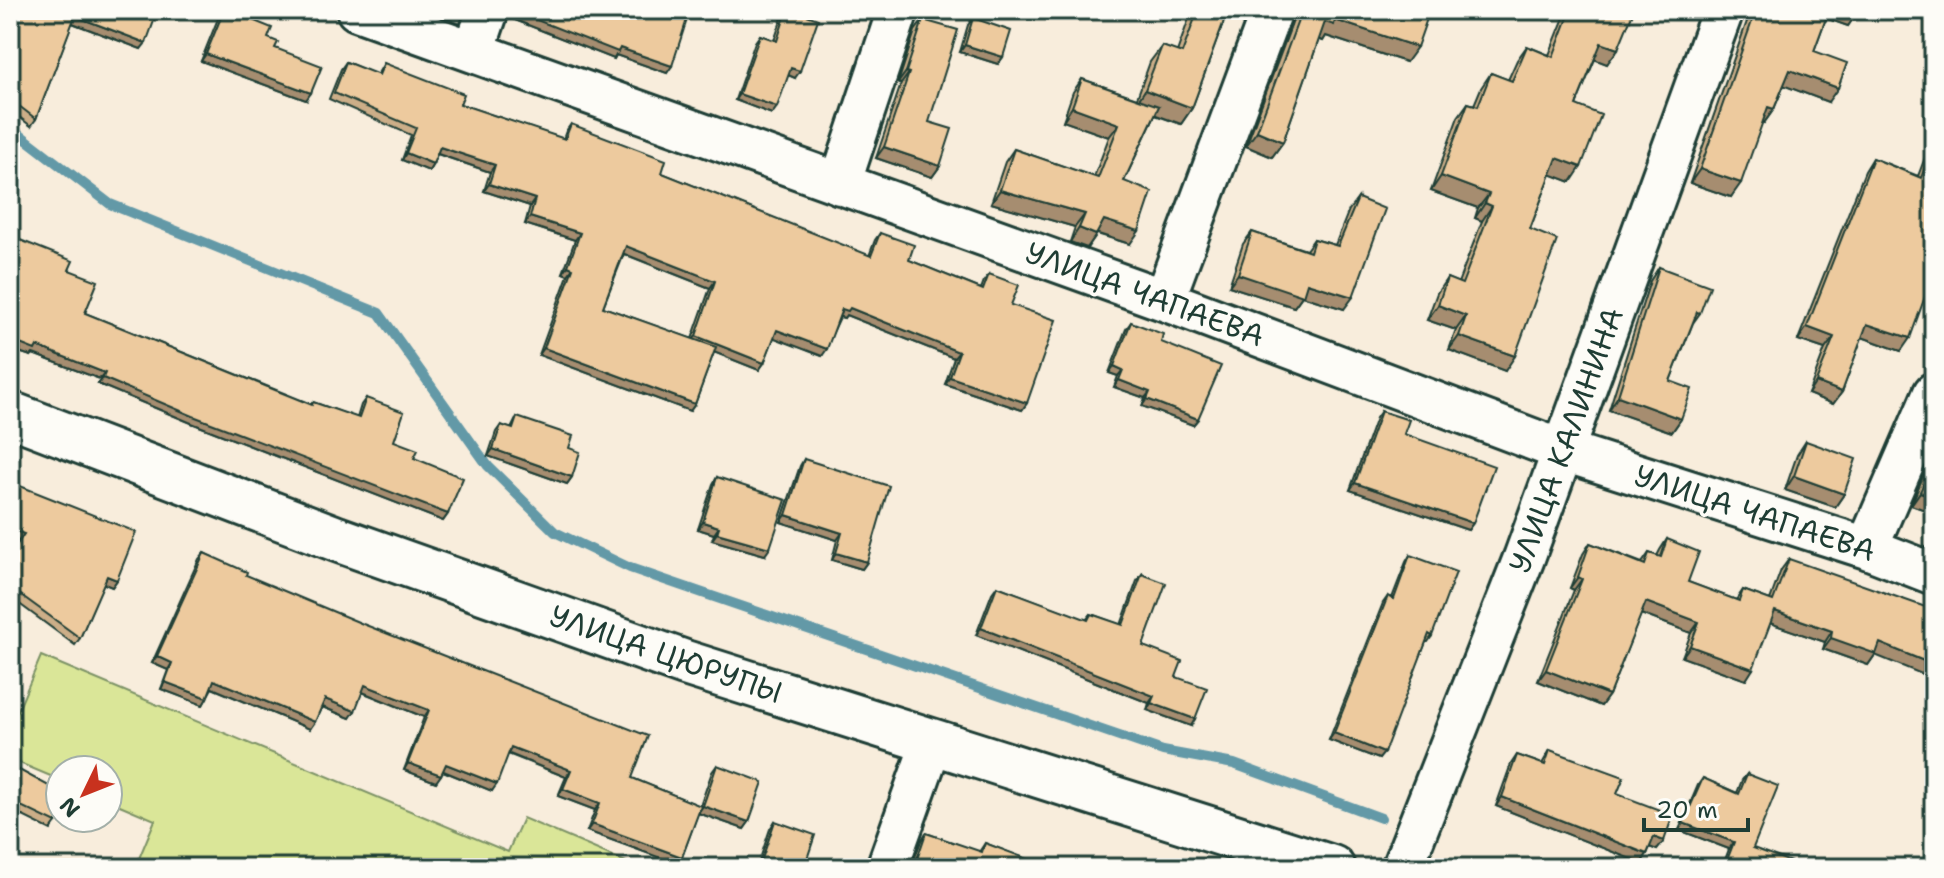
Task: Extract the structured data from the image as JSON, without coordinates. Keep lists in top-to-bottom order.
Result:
{
  "streets": {
    "street": ["УЛИЦА ЧАПАЕВА", "УЛИЦА КАЛИНИНА", "УЛИЦА ЦЮРУПЫ"]
  },
  "crossings": [
    ["УЛИЦА ЧАПАЕВА", "УЛИЦА КАЛИНИНА"]
  ],
  "scale_bar": "20 m",
  "north": "bottom left"
}
